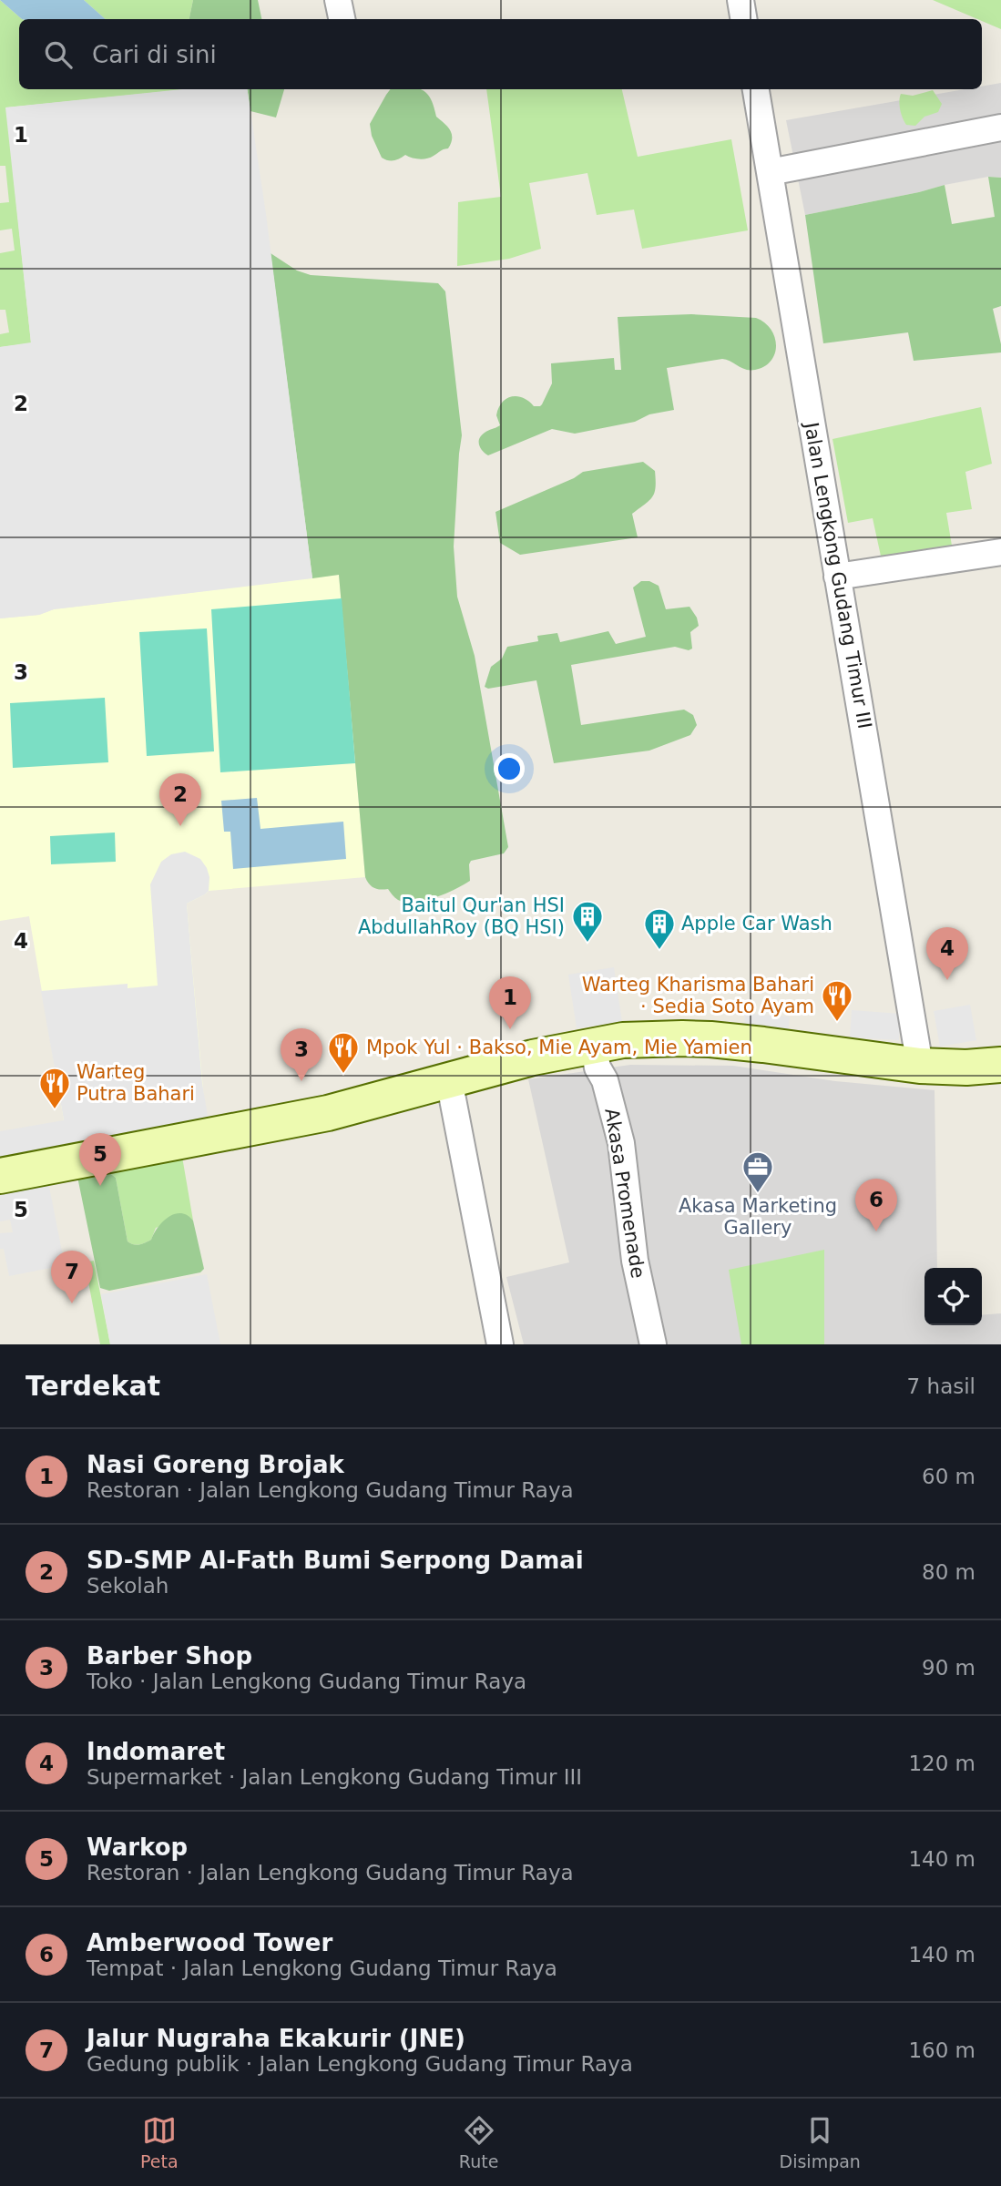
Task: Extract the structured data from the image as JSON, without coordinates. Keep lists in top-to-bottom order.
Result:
{
  "streets": {
    "street": ["Jalan Lengkong Gudang Timur III", "Akasa Promenade"]
  },
  "places": {
    "building": ["Baitul Qur'an HSI AbdullahRoy (BQ HSI)", "Apple Car Wash"],
    "restaurant": ["Warteg Kharisma Bahari · Sedia Soto Ayam", "Mpok Yul · Bakso, Mie Ayam, Mie Yamien", "Warteg Putra Bahari"],
    "office": ["Akasa Marketing Gallery"]
  },
  "page": {
    "search": "Cari di sini",
    "pins": [
      "2",
      "4",
      "1",
      "3",
      "5",
      "6",
      "7"
    ],
    "heading": ["Terdekat", "7 hasil"],
    "list": [
      {
        "mark": "1",
        "name": "Nasi Goreng Brojak",
        "note": "Restoran · Jalan Lengkong Gudang Timur Raya",
        "value": "60 m"
      },
      {
        "mark": "2",
        "name": "SD-SMP Al-Fath Bumi Serpong Damai",
        "note": "Sekolah",
        "value": "80 m"
      },
      {
        "mark": "3",
        "name": "Barber Shop",
        "note": "Toko · Jalan Lengkong Gudang Timur Raya",
        "value": "90 m"
      },
      {
        "mark": "4",
        "name": "Indomaret",
        "note": "Supermarket · Jalan Lengkong Gudang Timur III",
        "value": "120 m"
      },
      {
        "mark": "5",
        "name": "Warkop",
        "note": "Restoran · Jalan Lengkong Gudang Timur Raya",
        "value": "140 m"
      },
      {
        "mark": "6",
        "name": "Amberwood Tower",
        "note": "Tempat · Jalan Lengkong Gudang Timur Raya",
        "value": "140 m"
      },
      {
        "mark": "7",
        "name": "Jalur Nugraha Ekakurir (JNE)",
        "note": "Gedung publik · Jalan Lengkong Gudang Timur Raya",
        "value": "160 m"
      }
    ],
    "nav": ["Peta", "Rute", "Disimpan"]
  },
  "grid": {
    "rows": [
      "1",
      "2",
      "3",
      "4",
      "5"
    ]
  }
}
